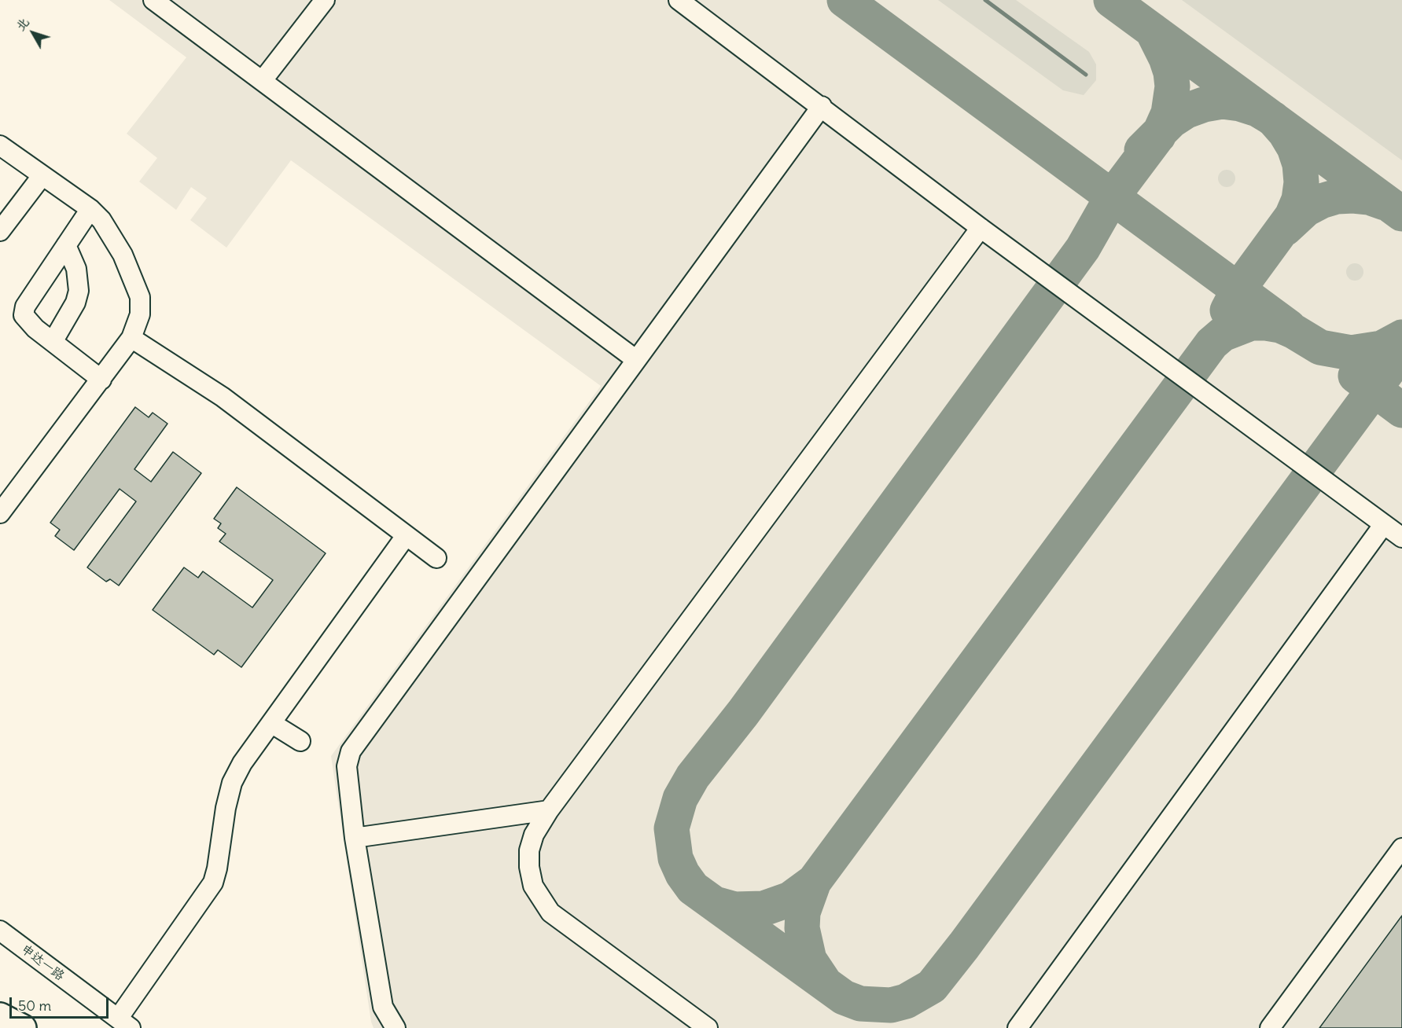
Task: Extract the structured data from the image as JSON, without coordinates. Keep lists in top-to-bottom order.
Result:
{
  "streets": {
    "street": ["申达一路"]
  },
  "scale_bar": "50 m",
  "north": "top left"
}
